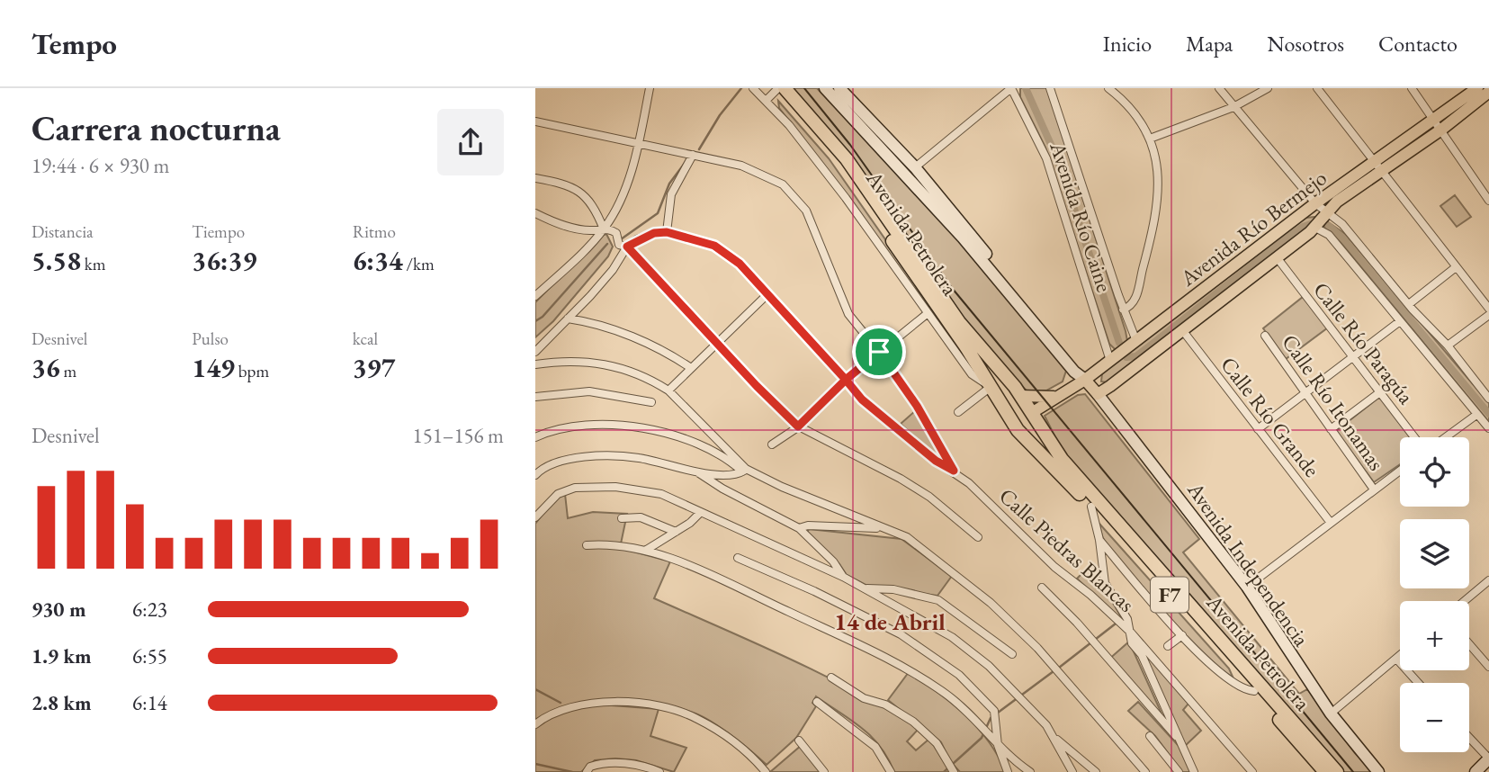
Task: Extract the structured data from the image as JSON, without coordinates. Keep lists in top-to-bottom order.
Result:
{
  "streets": {
    "highway": ["Avenida Petrolera", "F7"],
    "main road": ["Avenida Río Bermejo", "Avenida Independencia"],
    "street": [
      "Avenida Río Caine",
      "Calle Río Paragúa",
      "Calle Río Itonamas",
      "Calle Río Grande",
      "Calle Piedras Blancas"
    ]
  },
  "crossings": [
    ["Avenida Río Caine", "Avenida Río Bermejo"],
    ["Avenida Río Bermejo", "Avenida Petrolera"],
    ["Avenida Río Bermejo", "Calle Río Paragúa"],
    ["Avenida Río Bermejo", "Calle Río Grande"],
    ["Avenida Río Bermejo", "Avenida Independencia"],
    ["Avenida Río Bermejo", "F7"],
    ["Avenida Petrolera", "F7"]
  ],
  "districts": ["14 de Abril"],
  "page": {
    "header": "Tempo",
    "nav": [
      "Inicio",
      "Mapa",
      "Nosotros",
      "Contacto"
    ],
    "heading": ["Carrera nocturna", "19:44 · 6 × 930 m"],
    "stats": [
      ["Distancia", "5.58 km"],
      ["Tiempo", "36:39"],
      ["Ritmo", "6:34 /km"],
      ["Desnivel", "36 m"],
      ["Pulso", "149 bpm"],
      ["kcal", "397"]
    ],
    "chart": ["Desnivel", "151–156 m"],
    "map_buttons": ["+", "−"],
    "list": [
      {
        "name": "930 m",
        "note": "6:23"
      },
      {
        "name": "1.9 km",
        "note": "6:55"
      },
      {
        "name": "2.8 km",
        "note": "6:14"
      }
    ]
  }
}
